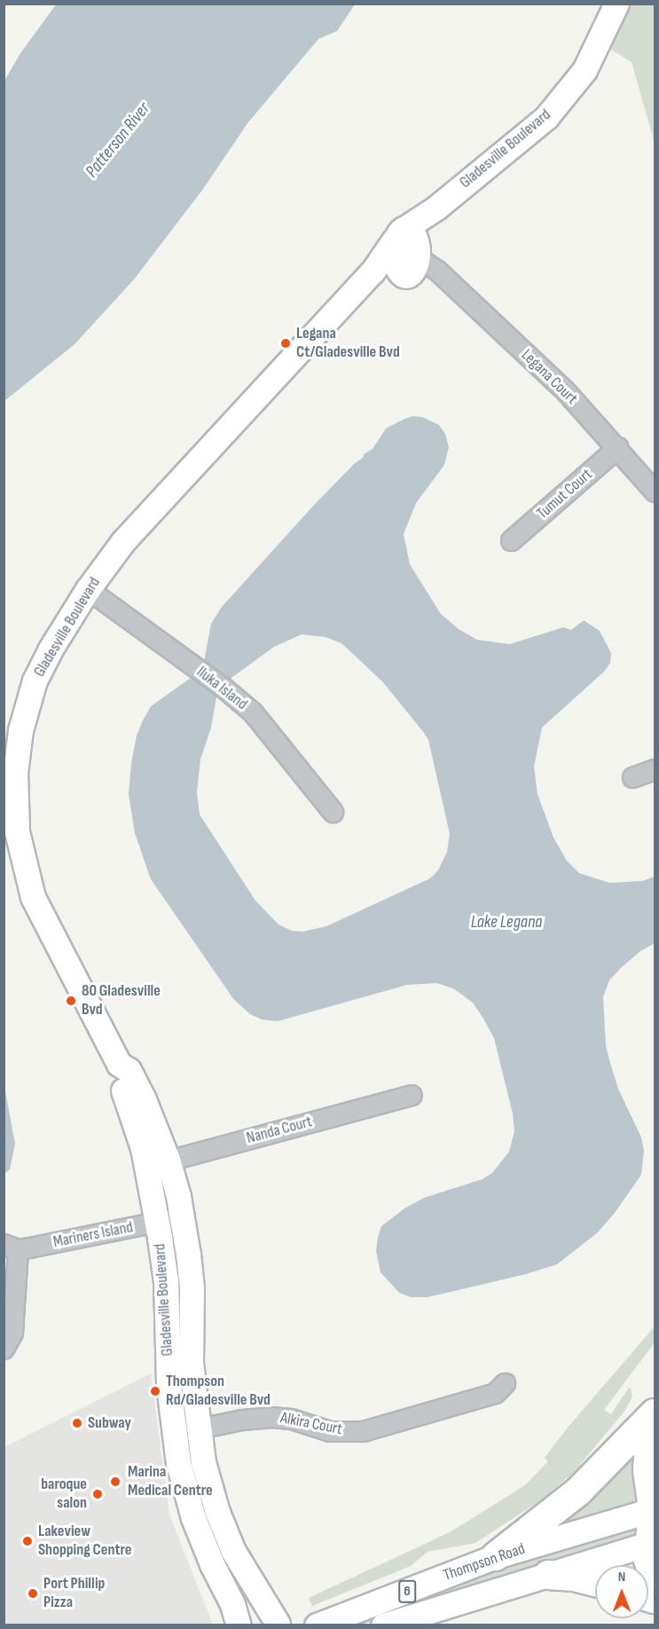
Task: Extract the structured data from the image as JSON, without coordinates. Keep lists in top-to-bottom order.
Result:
{
  "streets": {
    "main road": ["Gladesville Boulevard", "Thompson Road", "6"],
    "street": [
      "Legana Court",
      "Tumut Court",
      "Iluka Island",
      "Nanda Court",
      "Mariners Island",
      "Alkira Court"
    ]
  },
  "crossings": [
    ["Gladesville Boulevard", "Legana Court"],
    ["Gladesville Boulevard", "Iluka Island"],
    ["Gladesville Boulevard", "Nanda Court"],
    ["Gladesville Boulevard", "Mariners Island"],
    ["Gladesville Boulevard", "Alkira Court"],
    ["Legana Court", "Tumut Court"]
  ],
  "water": ["Patterson River", "Lake Legana"],
  "places": [
    "Legana Ct/Gladesville Bvd",
    "80 Gladesville Bvd",
    "Thompson Rd/Gladesville Bvd",
    "Subway",
    "Marina Medical Centre",
    "baroque salon",
    "Lakeview Shopping Centre",
    "Port Phillip Pizza"
  ],
  "north": "top"
}
